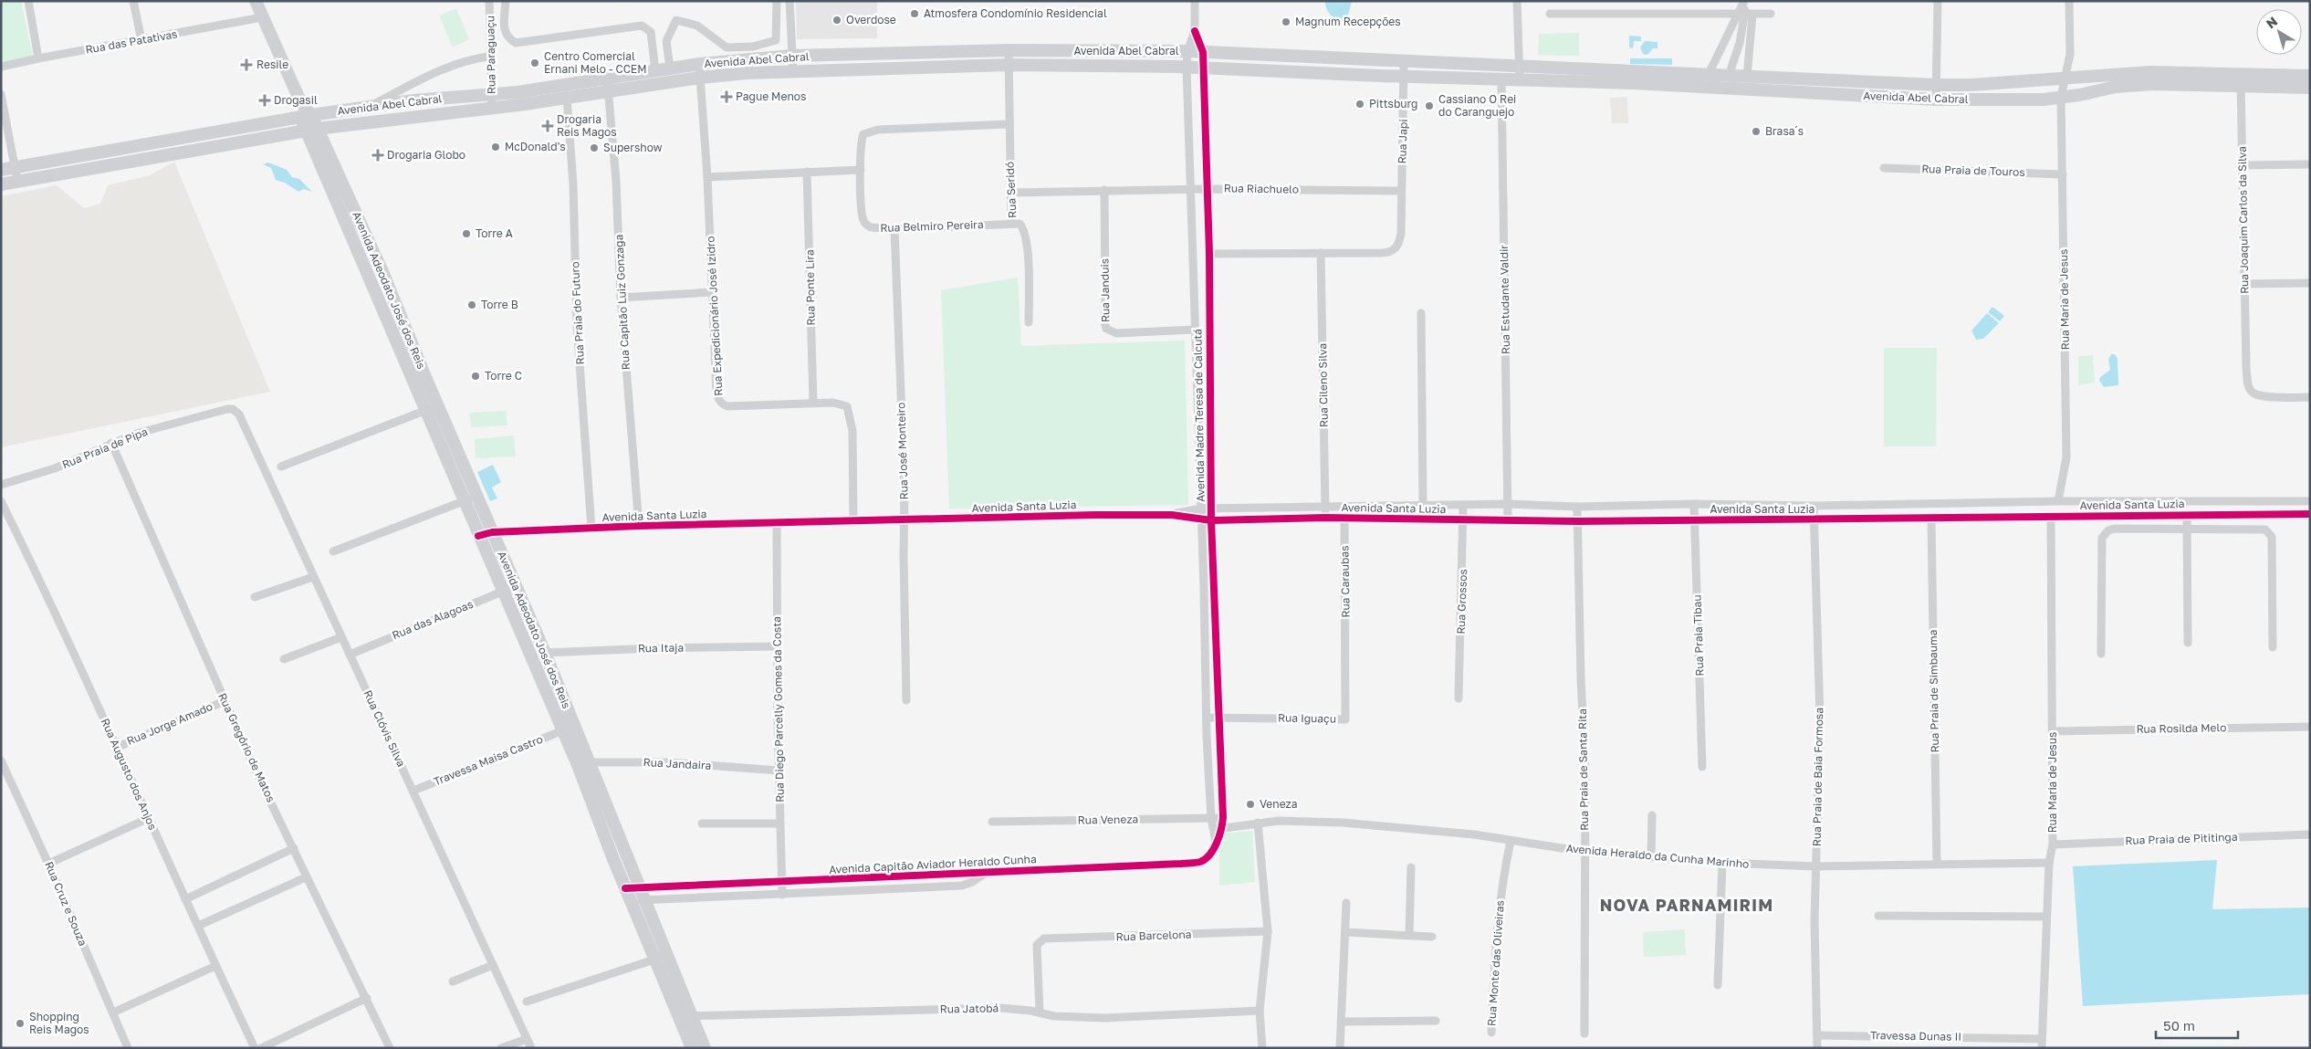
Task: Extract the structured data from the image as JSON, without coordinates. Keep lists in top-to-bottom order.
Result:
{
  "streets": {
    "main road": ["Avenida Abel Cabral", "Avenida Adeodato José dos Reis"],
    "street": [
      "Rua das Patativas",
      "Rua Paraguaçu",
      "Rua Japi",
      "Rua Praia de Touros",
      "Rua Riachuelo",
      "Rua Seridó",
      "Rua Joaquim Carlos da Silva",
      "Rua Belmiro Pereira",
      "Rua Ponte Lira",
      "Rua Janduis",
      "Rua Estudante Valdir",
      "Rua Maria de Jesus",
      "Rua Capitão Luiz Gonzaga",
      "Rua Praia do Futuro",
      "Rua Expedicionário José Izidro",
      "Rua Cileno Silva",
      "Avenida Madre Teresa de Calcutá",
      "Rua Praia de Pipa",
      "Rua José Monteiro",
      "Avenida Santa Luzia",
      "Rua Caraubas",
      "Rua Grossos",
      "Rua das Alagoas",
      "Rua Praia Tibau",
      "Rua Itaja",
      "Rua Praia de Simbauma",
      "Rua Diego Parcelly Gomes da Costa",
      "Rua Iguaçu",
      "Rua Jorge Amado",
      "Rua Clóvis Silva",
      "Rua Rosilda Melo",
      "Rua Gregório de Matos",
      "Travessa Maisa Castro",
      "Rua Jandaira",
      "Rua Praia de Santa Rita",
      "Rua Augusto dos Anjos",
      "Rua Praia de Baia Formosa",
      "Rua Veneza",
      "Rua Praia de Pititinga",
      "Avenida Heraldo da Cunha Marinho",
      "Avenida Capitão Aviador Heraldo Cunha",
      "Rua Cruz e Souza",
      "Rua Barcelona",
      "Rua Monte das Oliveiras",
      "Rua Jatobá",
      "Travessa Dunas II"
    ]
  },
  "crossings": [
    ["Rua das Patativas", "Avenida Adeodato José dos Reis"],
    ["Avenida Abel Cabral", "Rua Paraguaçu"],
    ["Avenida Abel Cabral", "Rua Japi"],
    ["Avenida Abel Cabral", "Rua Seridó"],
    ["Avenida Abel Cabral", "Rua Joaquim Carlos da Silva"],
    ["Avenida Abel Cabral", "Avenida Adeodato José dos Reis"],
    ["Avenida Abel Cabral", "Rua Estudante Valdir"],
    ["Avenida Abel Cabral", "Rua Maria de Jesus"],
    ["Avenida Abel Cabral", "Rua Capitão Luiz Gonzaga"],
    ["Avenida Abel Cabral", "Rua Praia do Futuro"],
    ["Avenida Abel Cabral", "Rua Expedicionário José Izidro"],
    ["Avenida Abel Cabral", "Avenida Madre Teresa de Calcutá"],
    ["Rua Japi", "Rua Riachuelo"],
    ["Rua Japi", "Rua Cileno Silva"],
    ["Rua Japi", "Avenida Madre Teresa de Calcutá"],
    ["Rua Praia de Touros", "Rua Maria de Jesus"],
    ["Rua Riachuelo", "Rua Seridó"],
    ["Rua Riachuelo", "Rua Janduis"],
    ["Rua Riachuelo", "Avenida Madre Teresa de Calcutá"],
    ["Rua Seridó", "Rua Belmiro Pereira"],
    ["Rua Belmiro Pereira", "Rua José Monteiro"],
    ["Rua Ponte Lira", "Rua Expedicionário José Izidro"],
    ["Avenida Adeodato José dos Reis", "Avenida Santa Luzia"],
    ["Avenida Adeodato José dos Reis", "Rua das Alagoas"],
    ["Avenida Adeodato José dos Reis", "Rua Itaja"],
    ["Avenida Adeodato José dos Reis", "Travessa Maisa Castro"],
    ["Avenida Adeodato José dos Reis", "Rua Jandaira"],
    ["Avenida Adeodato José dos Reis", "Avenida Capitão Aviador Heraldo Cunha"],
    ["Avenida Adeodato José dos Reis", "Rua Jatobá"],
    ["Rua Janduis", "Avenida Madre Teresa de Calcutá"],
    ["Rua Estudante Valdir", "Avenida Santa Luzia"],
    ["Rua Maria de Jesus", "Avenida Santa Luzia"],
    ["Rua Maria de Jesus", "Rua Rosilda Melo"],
    ["Rua Maria de Jesus", "Rua Praia de Pititinga"],
    ["Rua Maria de Jesus", "Avenida Heraldo da Cunha Marinho"],
    ["Rua Maria de Jesus", "Travessa Dunas II"],
    ["Rua Capitão Luiz Gonzaga", "Avenida Santa Luzia"],
    ["Rua Praia do Futuro", "Avenida Santa Luzia"],
    ["Rua Expedicionário José Izidro", "Avenida Santa Luzia"],
    ["Rua Cileno Silva", "Avenida Santa Luzia"],
    ["Avenida Madre Teresa de Calcutá", "Avenida Santa Luzia"],
    ["Avenida Madre Teresa de Calcutá", "Rua Iguaçu"],
    ["Avenida Madre Teresa de Calcutá", "Rua Veneza"],
    ["Avenida Madre Teresa de Calcutá", "Avenida Heraldo da Cunha Marinho"],
    ["Avenida Madre Teresa de Calcutá", "Avenida Capitão Aviador Heraldo Cunha"],
    ["Rua Praia de Pipa", "Rua Clóvis Silva"],
    ["Rua Praia de Pipa", "Rua Gregório de Matos"],
    ["Rua José Monteiro", "Avenida Santa Luzia"],
    ["Avenida Santa Luzia", "Rua Caraubas"],
    ["Avenida Santa Luzia", "Rua Grossos"],
    ["Avenida Santa Luzia", "Rua Praia Tibau"],
    ["Avenida Santa Luzia", "Rua Praia de Simbauma"],
    ["Avenida Santa Luzia", "Rua Diego Parcelly Gomes da Costa"],
    ["Avenida Santa Luzia", "Rua Praia de Santa Rita"],
    ["Avenida Santa Luzia", "Rua Praia de Baia Formosa"],
    ["Rua Caraubas", "Rua Iguaçu"],
    ["Rua das Alagoas", "Rua Clóvis Silva"],
    ["Rua Itaja", "Rua Diego Parcelly Gomes da Costa"],
    ["Rua Praia de Simbauma", "Avenida Heraldo da Cunha Marinho"],
    ["Rua Diego Parcelly Gomes da Costa", "Rua Jandaira"],
    ["Rua Diego Parcelly Gomes da Costa", "Avenida Capitão Aviador Heraldo Cunha"],
    ["Rua Jorge Amado", "Rua Gregório de Matos"],
    ["Rua Jorge Amado", "Rua Augusto dos Anjos"],
    ["Rua Clóvis Silva", "Travessa Maisa Castro"],
    ["Rua Praia de Santa Rita", "Avenida Heraldo da Cunha Marinho"],
    ["Rua Praia de Baia Formosa", "Avenida Heraldo da Cunha Marinho"],
    ["Rua Praia de Baia Formosa", "Travessa Dunas II"],
    ["Avenida Heraldo da Cunha Marinho", "Avenida Capitão Aviador Heraldo Cunha"],
    ["Avenida Heraldo da Cunha Marinho", "Rua Monte das Oliveiras"],
    ["Rua Barcelona", "Rua Jatobá"]
  ],
  "districts": ["NOVA PARNAMIRIM"],
  "places": {
    "other": [
      "Atmosfera Condomínio Residencial",
      "Overdose",
      "Magnum Recepções",
      "Centro Comercial Ernani Melo - CCEM",
      "Pittsburg",
      "Cassiano O Rei do Caranguejo",
      "Brasa´s",
      "McDonald's",
      "Supershow",
      "Torre A",
      "Torre B",
      "Torre C",
      "Veneza",
      "Shopping Reis Magos"
    ],
    "health": [
      "Resile",
      "Pague Menos",
      "Drogasil",
      "Drogaria Reis Magos",
      "Drogaria Globo"
    ]
  },
  "scale_bar": "50 m",
  "north": "top left"
}
